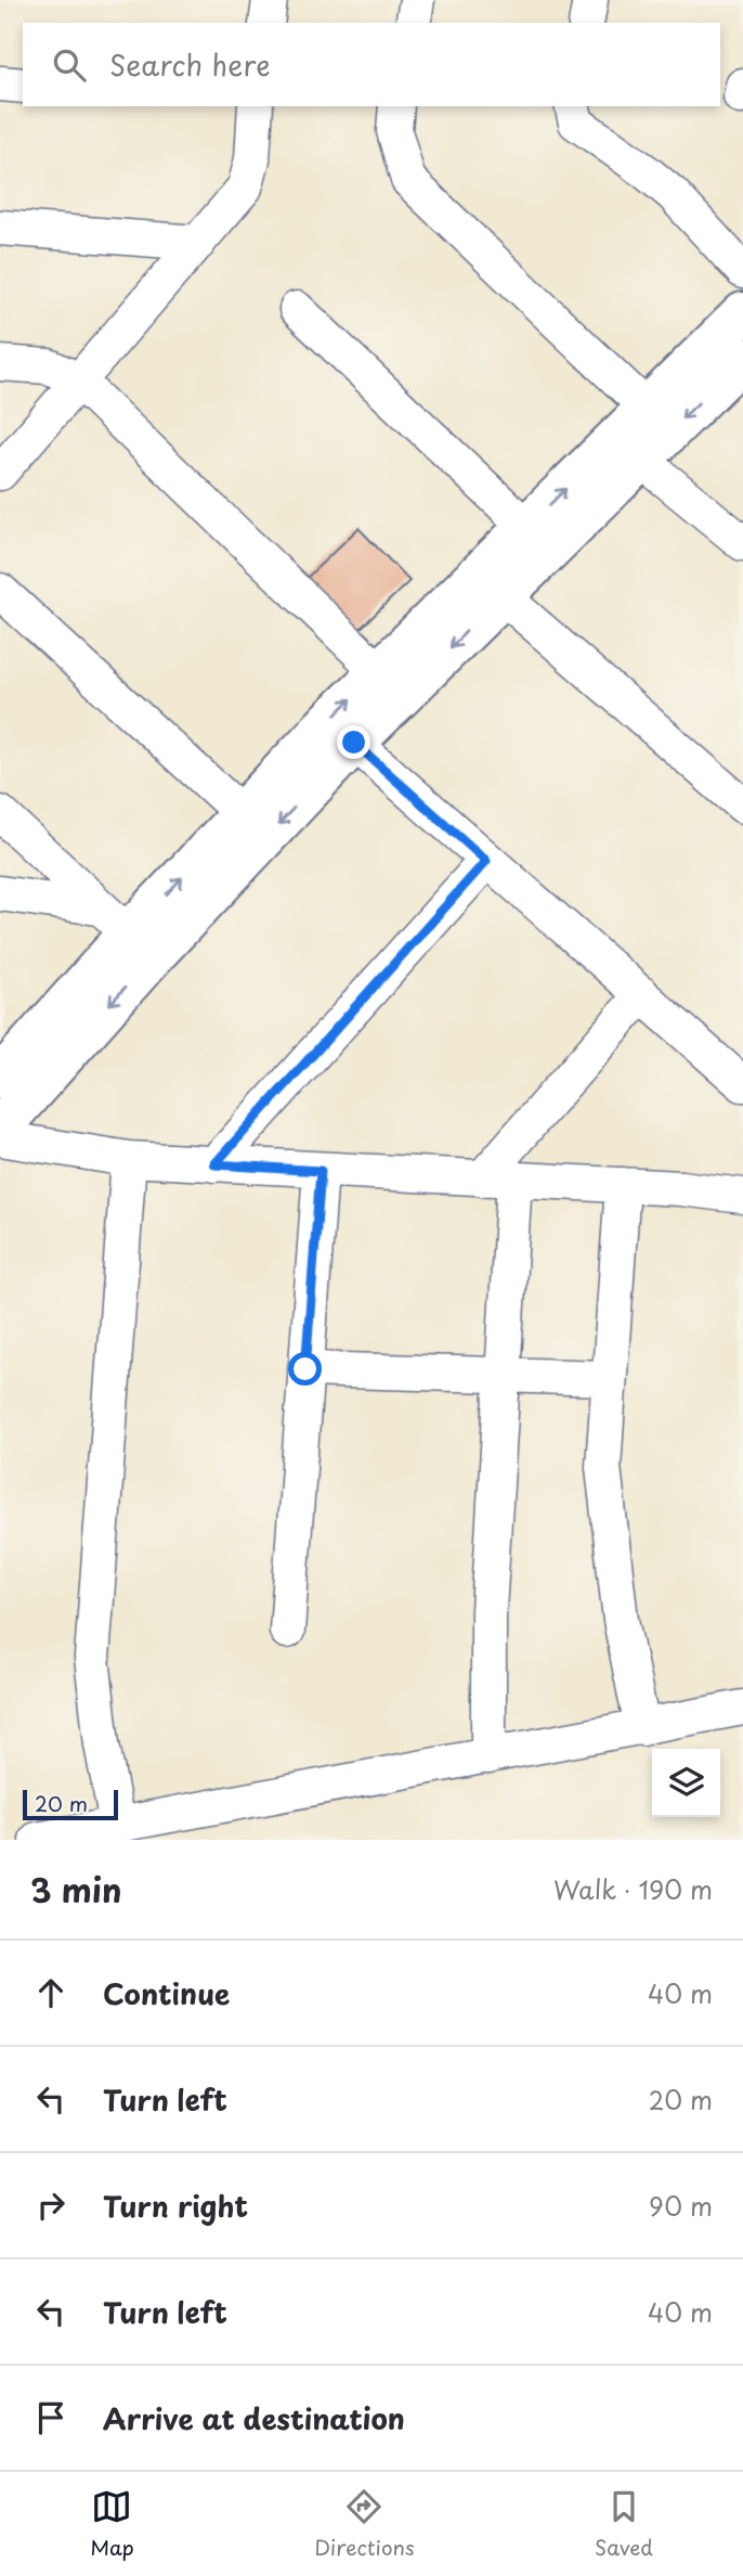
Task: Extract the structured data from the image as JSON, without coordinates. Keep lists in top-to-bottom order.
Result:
{
  "scale_bar": "20 m",
  "page": {
    "search": "Search here",
    "scale": "20 m",
    "heading": ["3 min", "Walk · 190 m"],
    "list": [
      ["Continue", "40 m"],
      ["Turn left", "20 m"],
      ["Turn right", "90 m"],
      ["Turn left", "40 m"],
      "Arrive at destination"
    ],
    "nav": ["Map", "Directions", "Saved"]
  }
}
